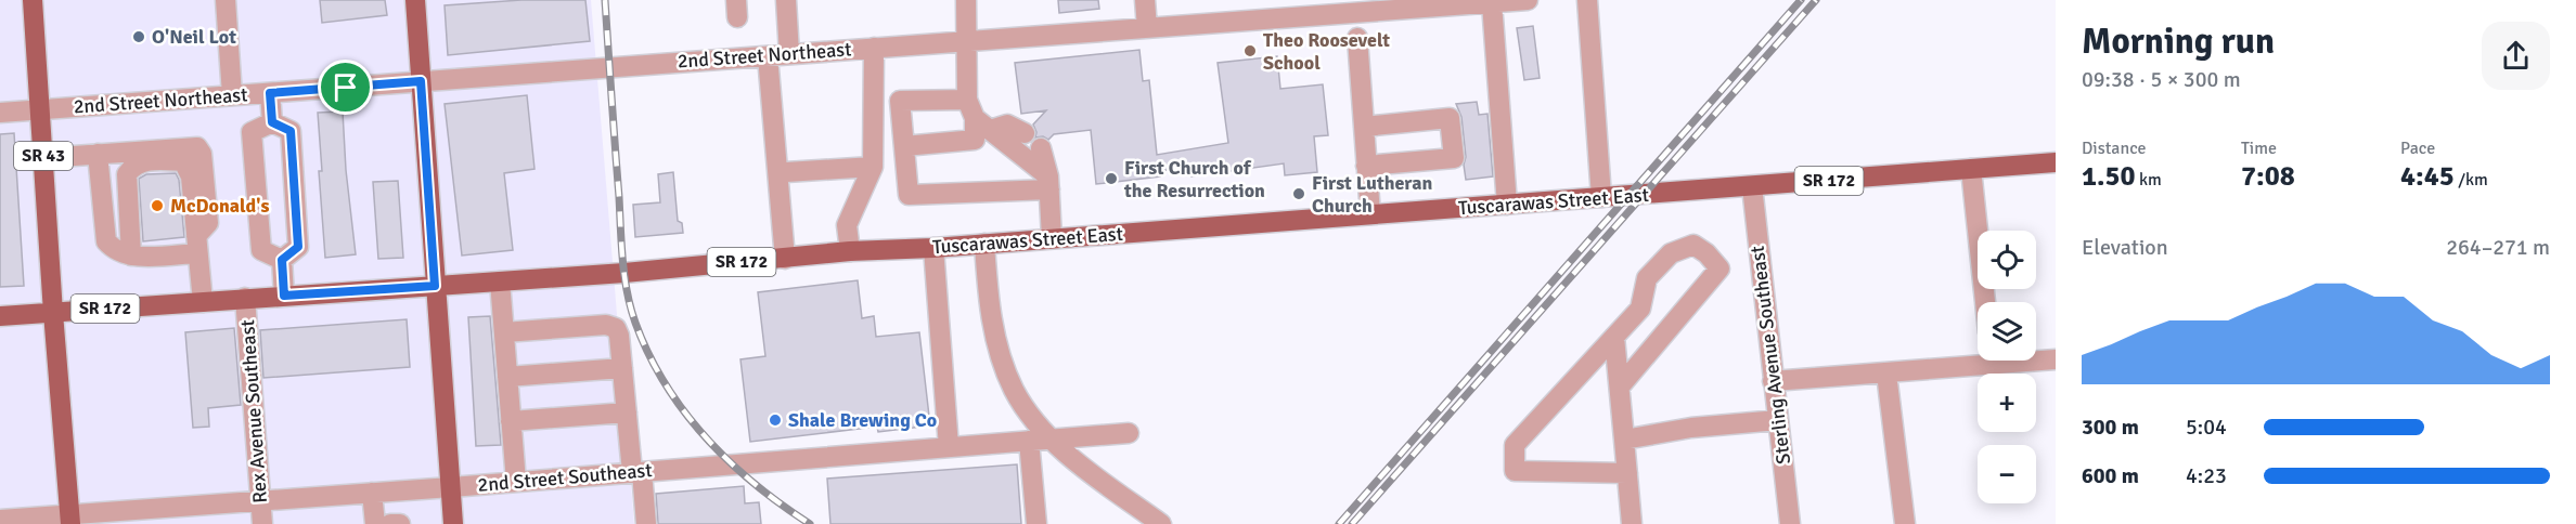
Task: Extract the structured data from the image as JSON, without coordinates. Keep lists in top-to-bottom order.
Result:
{
  "streets": {
    "main road": ["SR 43", "SR 172", "Tuscarawas Street East"],
    "street": [
      "2nd Street Northeast",
      "Sterling Avenue Southeast",
      "Rex Avenue Southeast",
      "2nd Street Southeast"
    ]
  },
  "crossings": [
    ["2nd Street Northeast", "SR 43"],
    ["SR 43", "Tuscarawas Street East"],
    ["SR 43", "2nd Street Southeast"],
    ["Tuscarawas Street East", "Sterling Avenue Southeast"],
    ["Tuscarawas Street East", "Rex Avenue Southeast"],
    ["Rex Avenue Southeast", "2nd Street Southeast"]
  ],
  "places": [
    "O'Neil Lot",
    "Theo Roosevelt School",
    "First Church of the Resurrection",
    "First Lutheran Church",
    "McDonald's",
    "Shale Brewing Co"
  ],
  "page": {
    "heading": ["Morning run", "09:38 · 5 × 300 m"],
    "stats": [
      ["Distance", "1.50 km"],
      ["Time", "7:08"],
      ["Pace", "4:45 /km"]
    ],
    "chart": ["Elevation", "264–271 m"],
    "map_buttons": ["+", "−"],
    "list": [
      {
        "name": "300 m",
        "note": "5:04"
      },
      {
        "name": "600 m",
        "note": "4:23"
      }
    ]
  }
}
